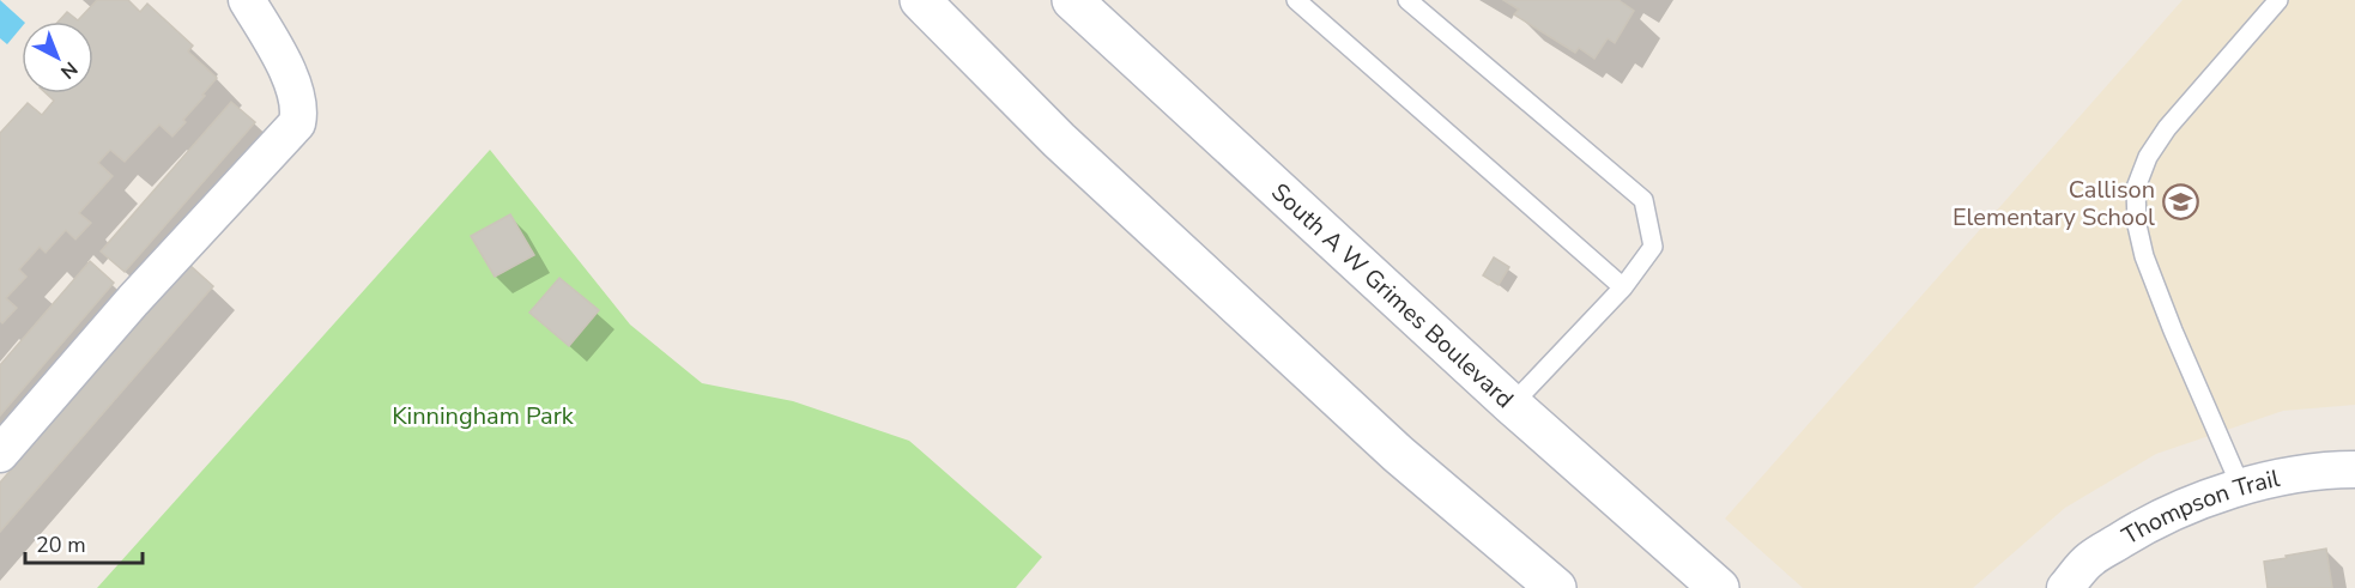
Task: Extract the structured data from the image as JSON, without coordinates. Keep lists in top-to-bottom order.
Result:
{
  "streets": {
    "main road": ["South A W Grimes Boulevard"],
    "street": ["Thompson Trail"]
  },
  "parks": ["Kinningham Park"],
  "places": {
    "school or university": ["Callison Elementary School"]
  },
  "scale_bar": "20 m",
  "north": "bottom right"
}
